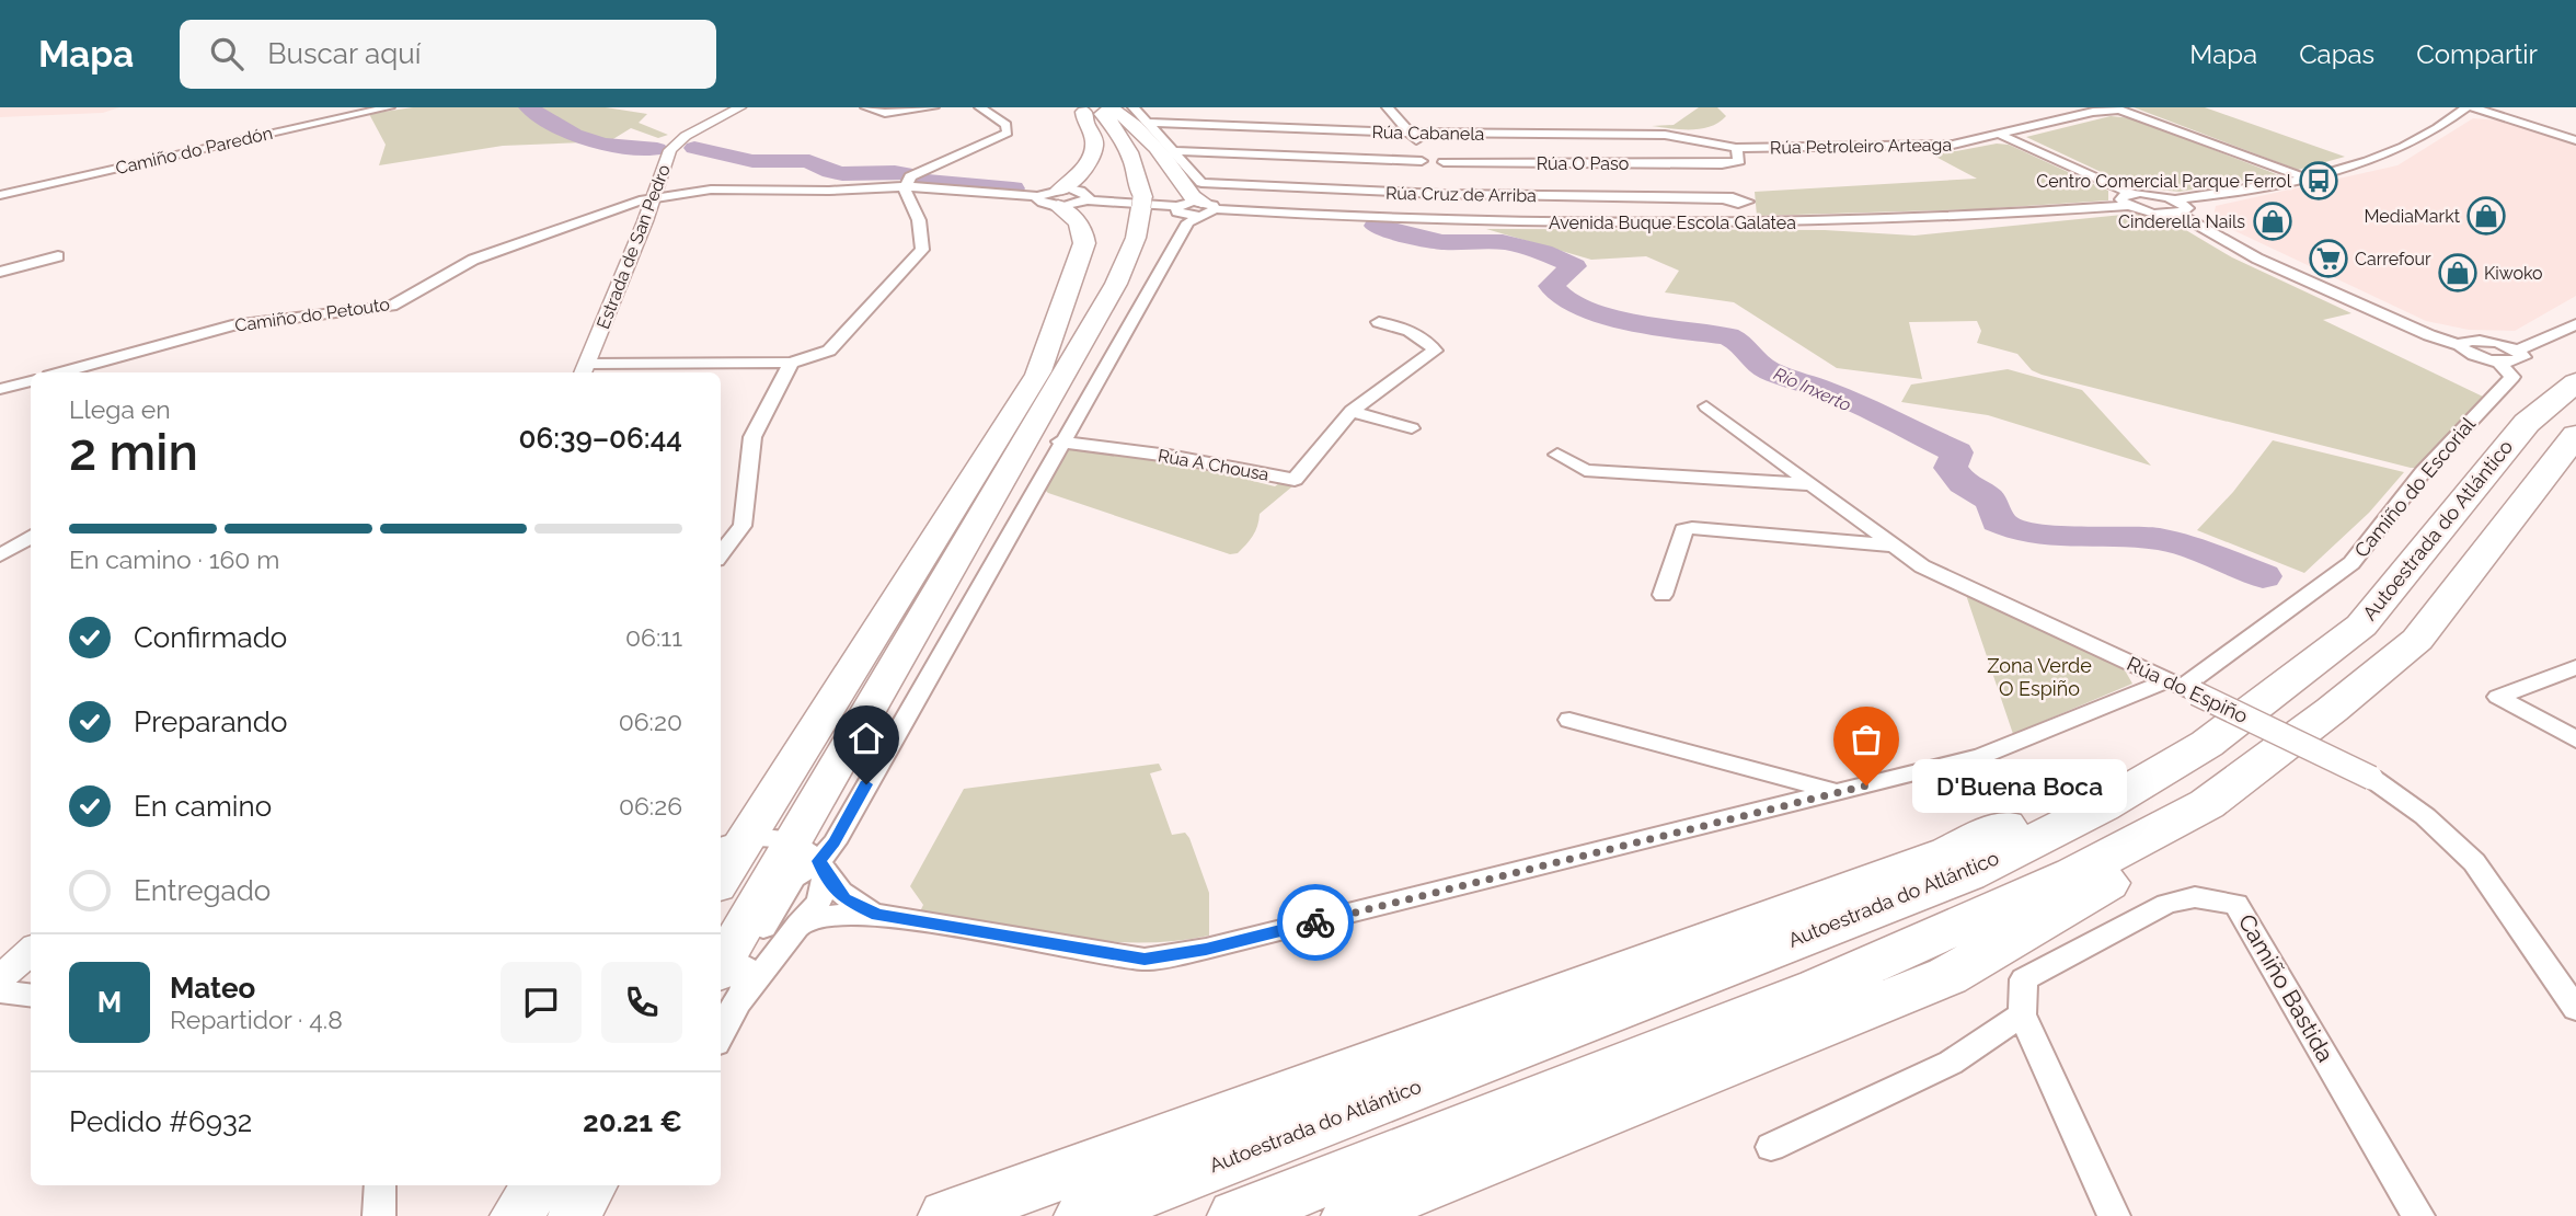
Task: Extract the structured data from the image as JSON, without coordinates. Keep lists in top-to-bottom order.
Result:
{
  "streets": {
    "highway": ["Autoestrada do Atlántico"],
    "street": [
      "Rúa Cabanela",
      "Rúa Petroleiro Arteaga",
      "Camiño do Paredón",
      "Rúa O Paso",
      "Rúa Cruz de Arriba",
      "Avenida Buque Escola Galatea",
      "Estrada de San Pedro",
      "Camiño do Petouto",
      "Rúa A Chousa",
      "Camiño do Escorial",
      "Rúa do Espiño",
      "Camiño Bastida"
    ]
  },
  "crossings": [
    ["Rúa Cabanela", "Rúa Petroleiro Arteaga"],
    ["Rúa Cabanela", "Rúa O Paso"],
    ["Rúa Petroleiro Arteaga", "Rúa O Paso"],
    ["Rúa Cruz de Arriba", "Avenida Buque Escola Galatea"],
    ["Rúa Cruz de Arriba", "Camiño do Petouto"],
    ["Avenida Buque Escola Galatea", "Camiño do Petouto"],
    ["Estrada de San Pedro", "Camiño do Petouto"],
    ["Camiño do Escorial", "Rúa do Espiño"]
  ],
  "water": ["Río Inxerto"],
  "parks": ["Zona Verde O Espiño"],
  "places": {
    "bus stop": ["Centro Comercial Parque Ferrol"],
    "shop": ["MediaMarkt", "Cinderella Nails", "Kiwoko"],
    "supermarket": ["Carrefour"],
    "other": ["D'Buena Boca"]
  },
  "page": {
    "header": "Mapa",
    "search": "Buscar aquí",
    "nav": ["Mapa", "Capas", "Compartir"],
    "heading": ["2 min", "Llega en", "06:39–06:44"],
    "panel": [
      "Mateo",
      "Repartidor · 4.8",
      "Pedido #6932",
      "20.21 €"
    ],
    "bar": "En camino · 160 m",
    "list": [
      ["Confirmado", "06:11"],
      ["Preparando", "06:20"],
      ["En camino", "06:26"],
      "Entregado"
    ],
    "bubble": "D'Buena Boca",
    "round": "M"
  }
}
